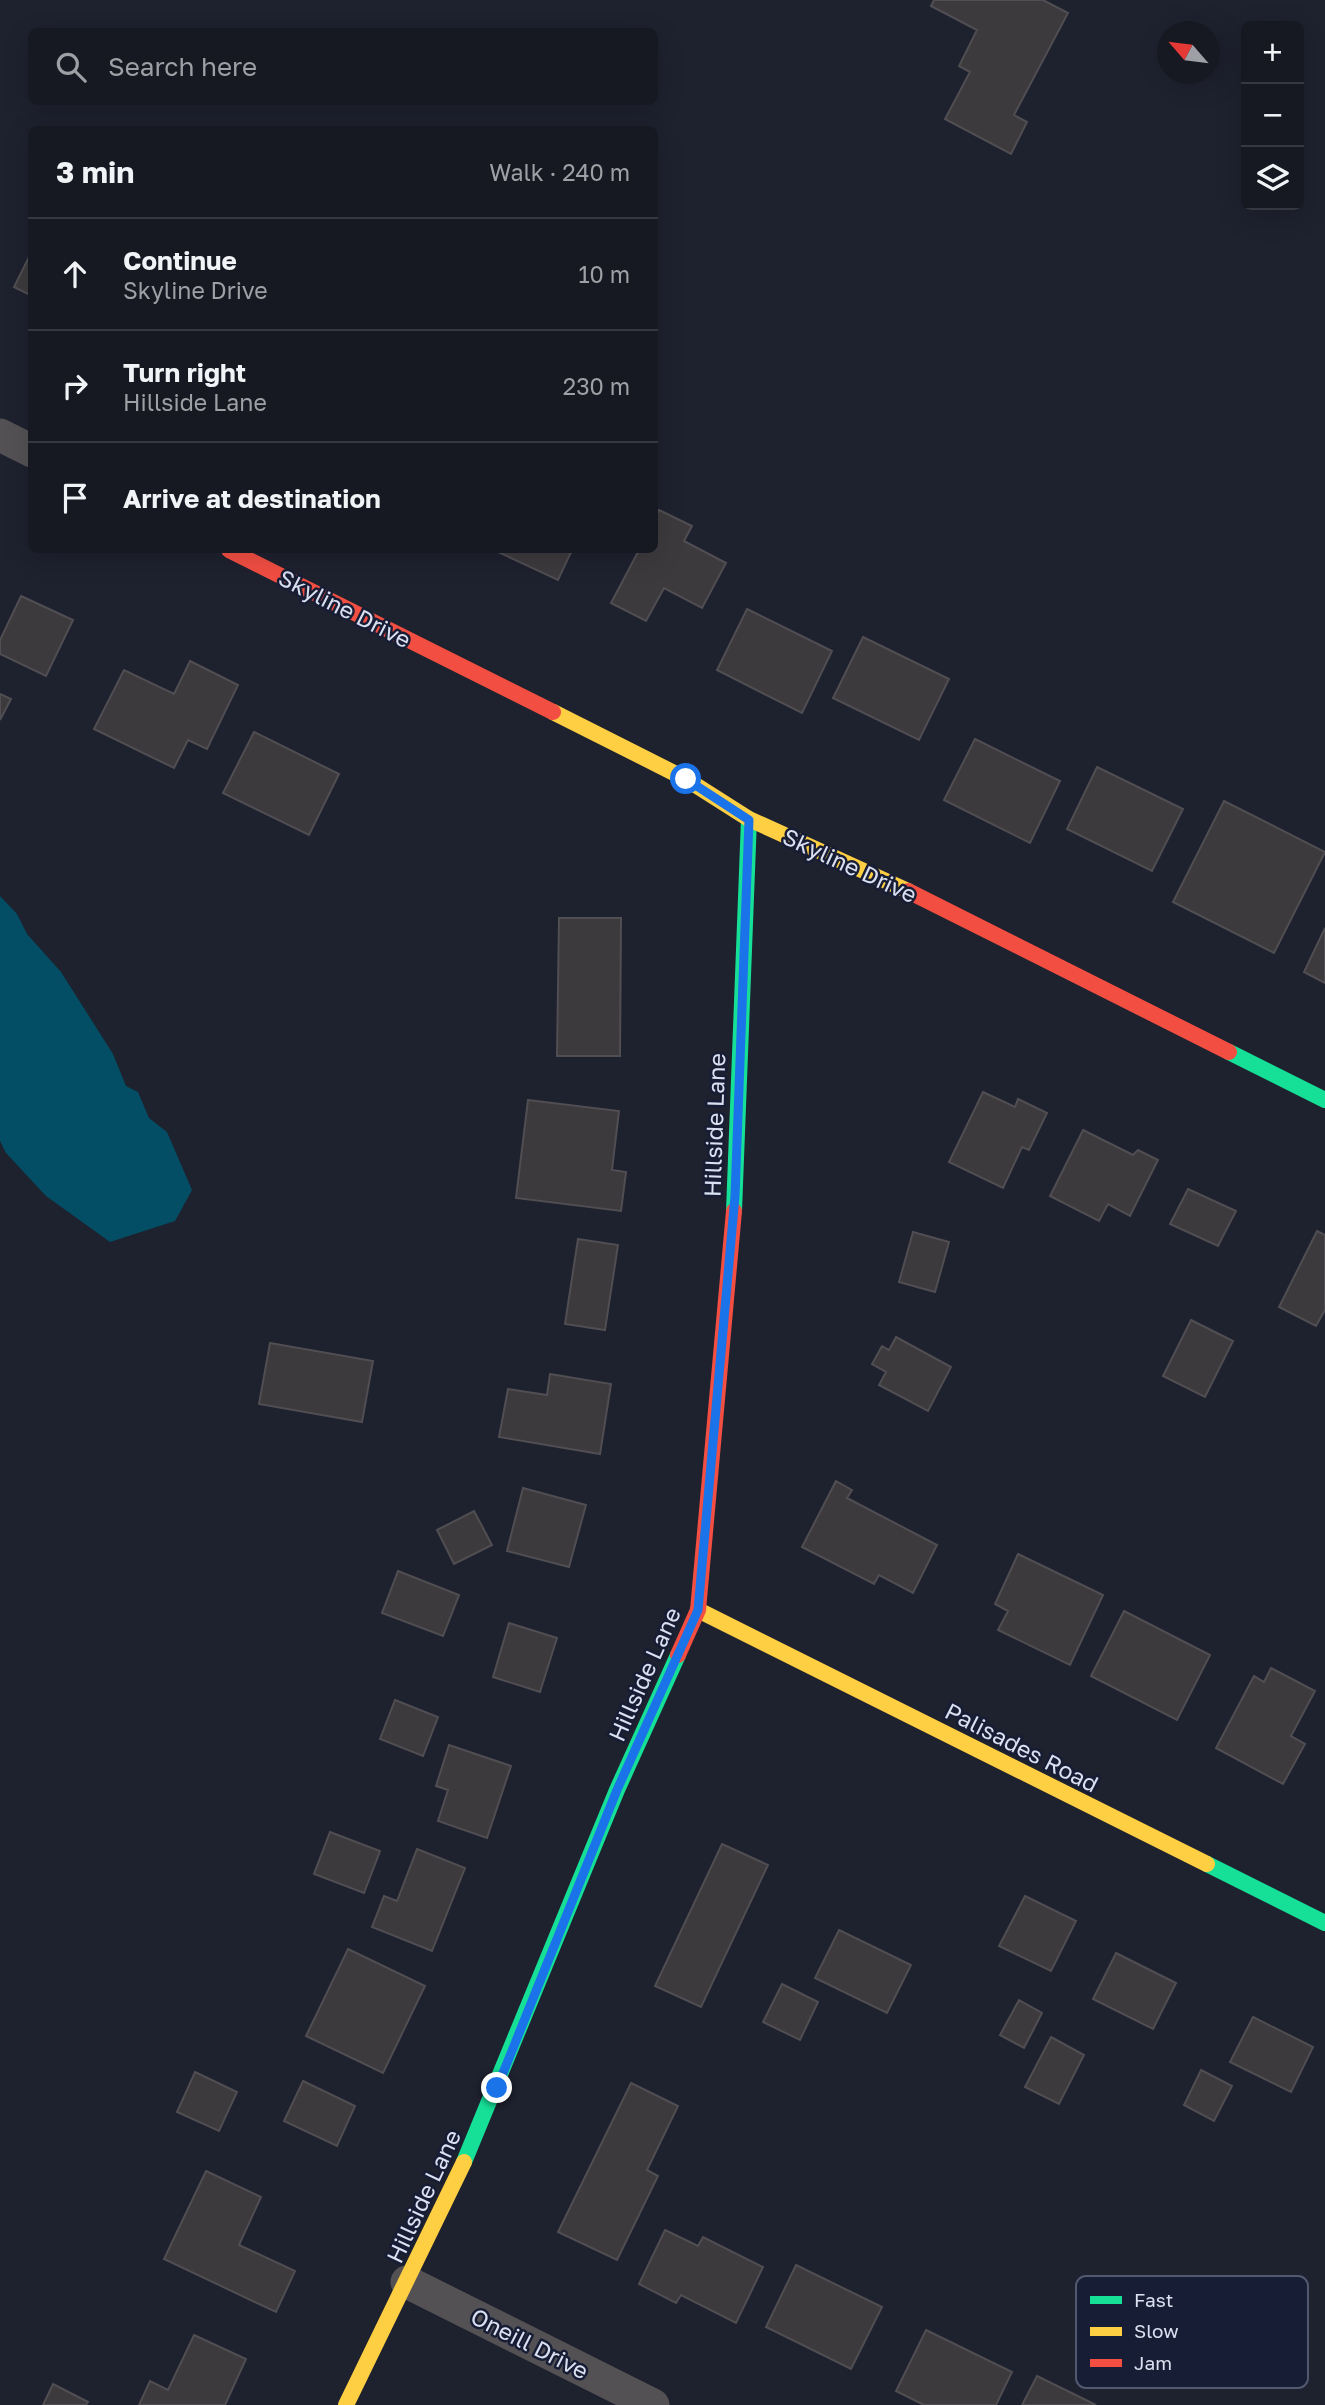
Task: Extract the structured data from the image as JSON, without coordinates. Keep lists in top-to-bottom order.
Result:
{
  "streets": {
    "street": [
      "Skyline Drive",
      "Hillside Lane",
      "Palisades Road",
      "Oneill Drive"
    ]
  },
  "crossings": [
    ["Skyline Drive", "Hillside Lane"],
    ["Hillside Lane", "Palisades Road"],
    ["Hillside Lane", "Oneill Drive"]
  ],
  "legend": ["Fast", "Slow", "Jam"],
  "north": "top left",
  "page": {
    "map_buttons": ["+", "−"],
    "search": "Search here",
    "heading": ["3 min", "Walk · 240 m"],
    "list": [
      ["Continue", "Skyline Drive", "10 m"],
      ["Turn right", "Hillside Lane", "230 m"],
      "Arrive at destination"
    ]
  }
}
